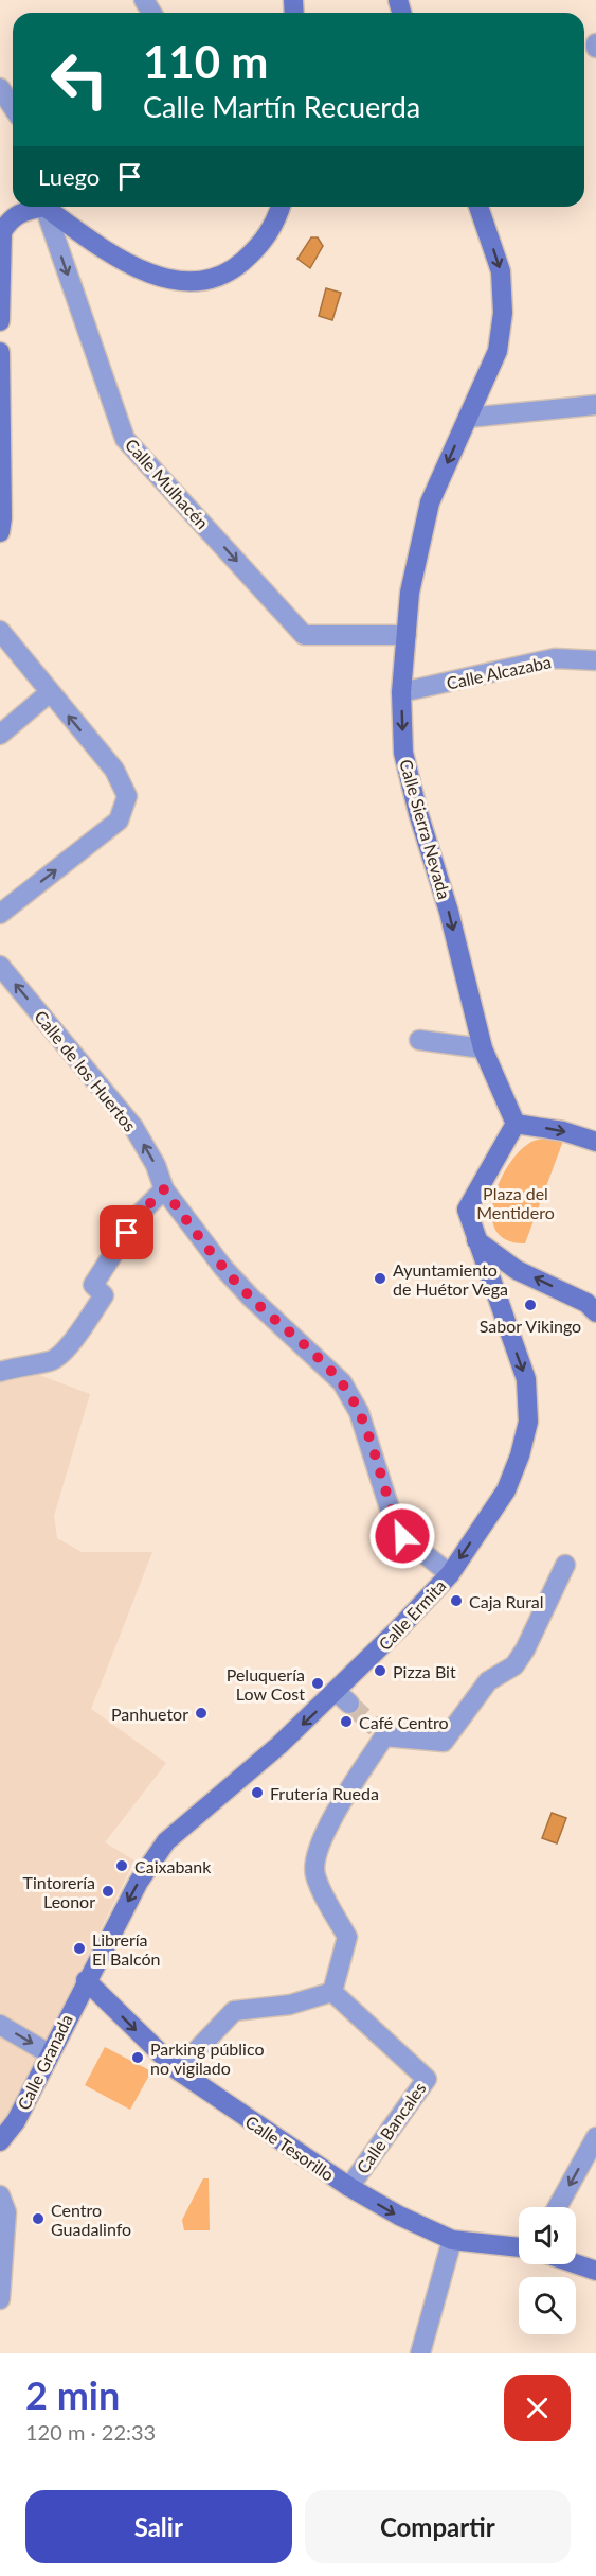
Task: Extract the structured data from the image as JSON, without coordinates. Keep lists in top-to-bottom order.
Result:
{
  "streets": {
    "street": [
      "Calle Mulhacén",
      "Calle Alcazaba",
      "Calle Sierra Nevada",
      "Calle de los Huertos",
      "Calle Ermita",
      "Calle Granada",
      "Calle Bancales",
      "Calle Tesorillo"
    ]
  },
  "crossings": [
    ["Calle Mulhacén", "Calle Sierra Nevada"],
    ["Calle Alcazaba", "Calle Sierra Nevada"],
    ["Calle Sierra Nevada", "Calle Ermita"],
    ["Calle de los Huertos", "Calle Ermita"],
    ["Calle Ermita", "Calle Granada"],
    ["Calle Ermita", "Calle Tesorillo"],
    ["Calle Granada", "Calle Tesorillo"],
    ["Calle Bancales", "Calle Tesorillo"]
  ],
  "one_way": [
    "Calle Mulhacén",
    "Calle Sierra Nevada",
    "Calle de los Huertos",
    "Calle Ermita",
    "Calle Tesorillo"
  ],
  "parks": ["Plaza del Mentidero"],
  "places": [
    "Ayuntamiento de Huétor Vega",
    "Sabor Vikingo",
    "Caja Rural",
    "Pizza Bit",
    "Peluquería Low Cost",
    "Panhuetor",
    "Café Centro",
    "Frutería Rueda",
    "Caixabank",
    "Tintorería Leonor",
    "Librería El Balcón",
    "Parking público no vigilado",
    "Centro Guadalinfo"
  ],
  "page": {
    "turn": ["110 m", "Calle Martín Recuerda"],
    "then": "Luego",
    "heading": ["2 min", "120 m · 22:33"],
    "buttons": ["Salir", "Compartir"]
  }
}
